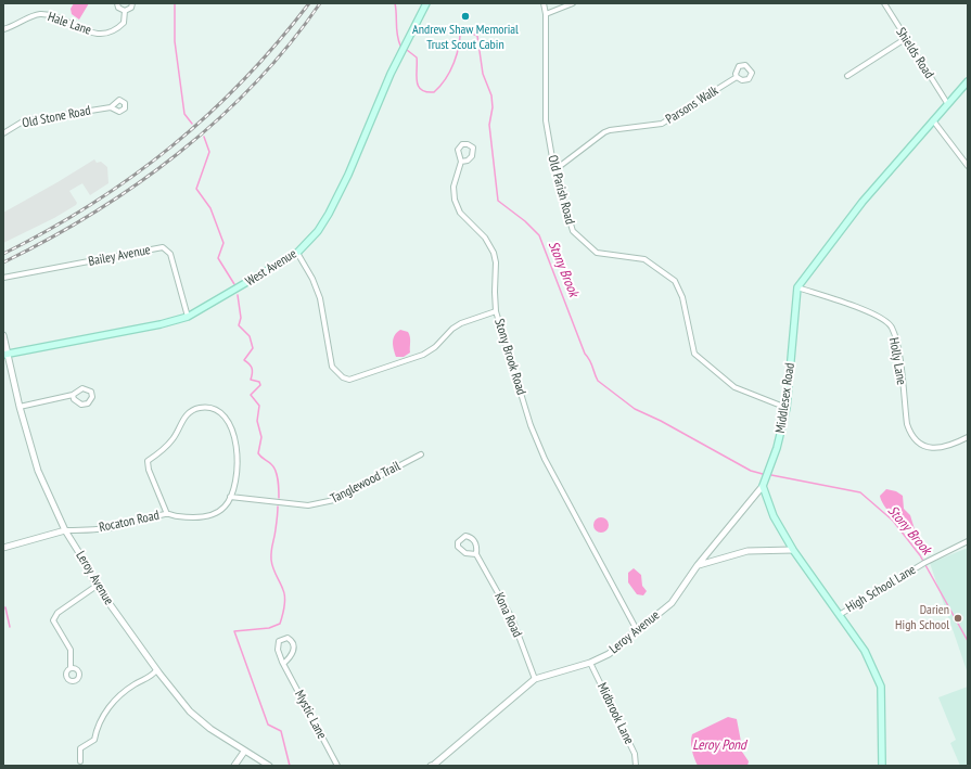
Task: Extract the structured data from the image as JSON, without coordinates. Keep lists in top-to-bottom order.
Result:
{
  "streets": {
    "main road": ["West Avenue", "Middlesex Road"],
    "street": [
      "Hale Lane",
      "Shields Road",
      "Parsons Walk",
      "Old Stone Road",
      "Old Parish Road",
      "Bailey Avenue",
      "Stony Brook Road",
      "Holly Lane",
      "Tanglewood Trail",
      "Rocaton Road",
      "Leroy Avenue",
      "High School Lane",
      "Kona Road",
      "Midbrook Lane",
      "Mystic Lane"
    ]
  },
  "crossings": [
    ["Parsons Walk", "Old Parish Road"],
    ["Old Parish Road", "Middlesex Road"],
    ["Bailey Avenue", "West Avenue"],
    ["West Avenue", "Stony Brook Road"],
    ["West Avenue", "Leroy Avenue"],
    ["Stony Brook Road", "Leroy Avenue"],
    ["Holly Lane", "Middlesex Road"],
    ["Middlesex Road", "Leroy Avenue"],
    ["Tanglewood Trail", "Rocaton Road"],
    ["Rocaton Road", "Leroy Avenue"],
    ["Leroy Avenue", "Kona Road"],
    ["Leroy Avenue", "Midbrook Lane"]
  ],
  "water": ["Stony Brook", "Leroy Pond"],
  "places": ["Andrew Shaw Memorial Trust Scout Cabin", "Darien High School"]
}
